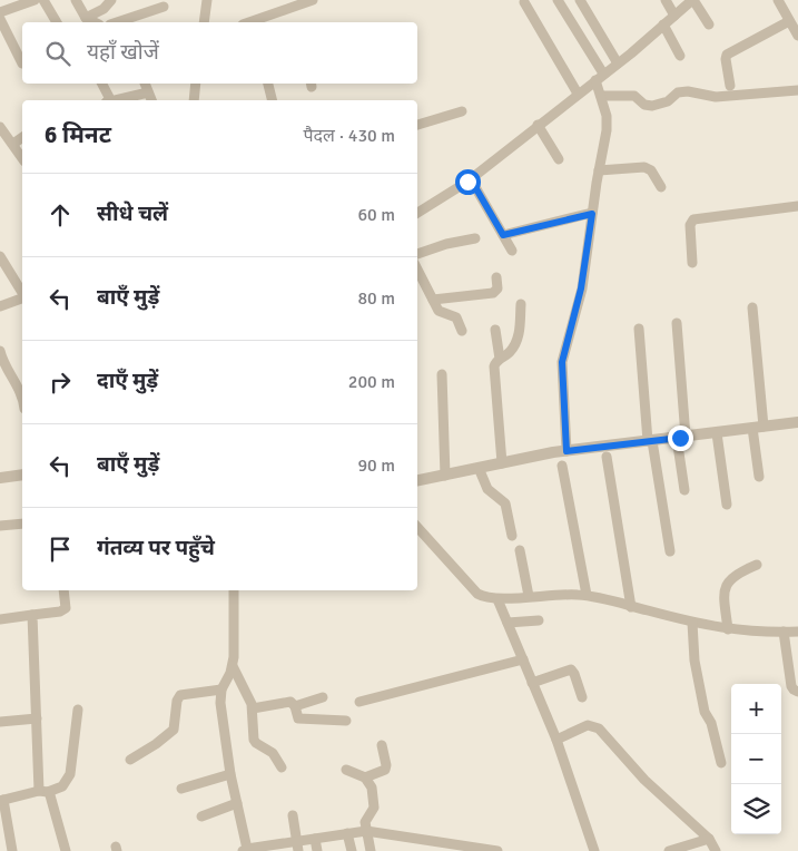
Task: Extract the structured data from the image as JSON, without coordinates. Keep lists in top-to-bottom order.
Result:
{
  "page": {
    "search": "यहाँ खोजें",
    "heading": ["6 मिनट", "पैदल · 430 m"],
    "list": [
      ["सीधे चलें", "60 m"],
      ["बाएँ मुड़ें", "80 m"],
      ["दाएँ मुड़ें", "200 m"],
      ["बाएँ मुड़ें", "90 m"],
      "गंतव्य पर पहुँचे"
    ],
    "map_buttons": ["+", "−"]
  }
}
